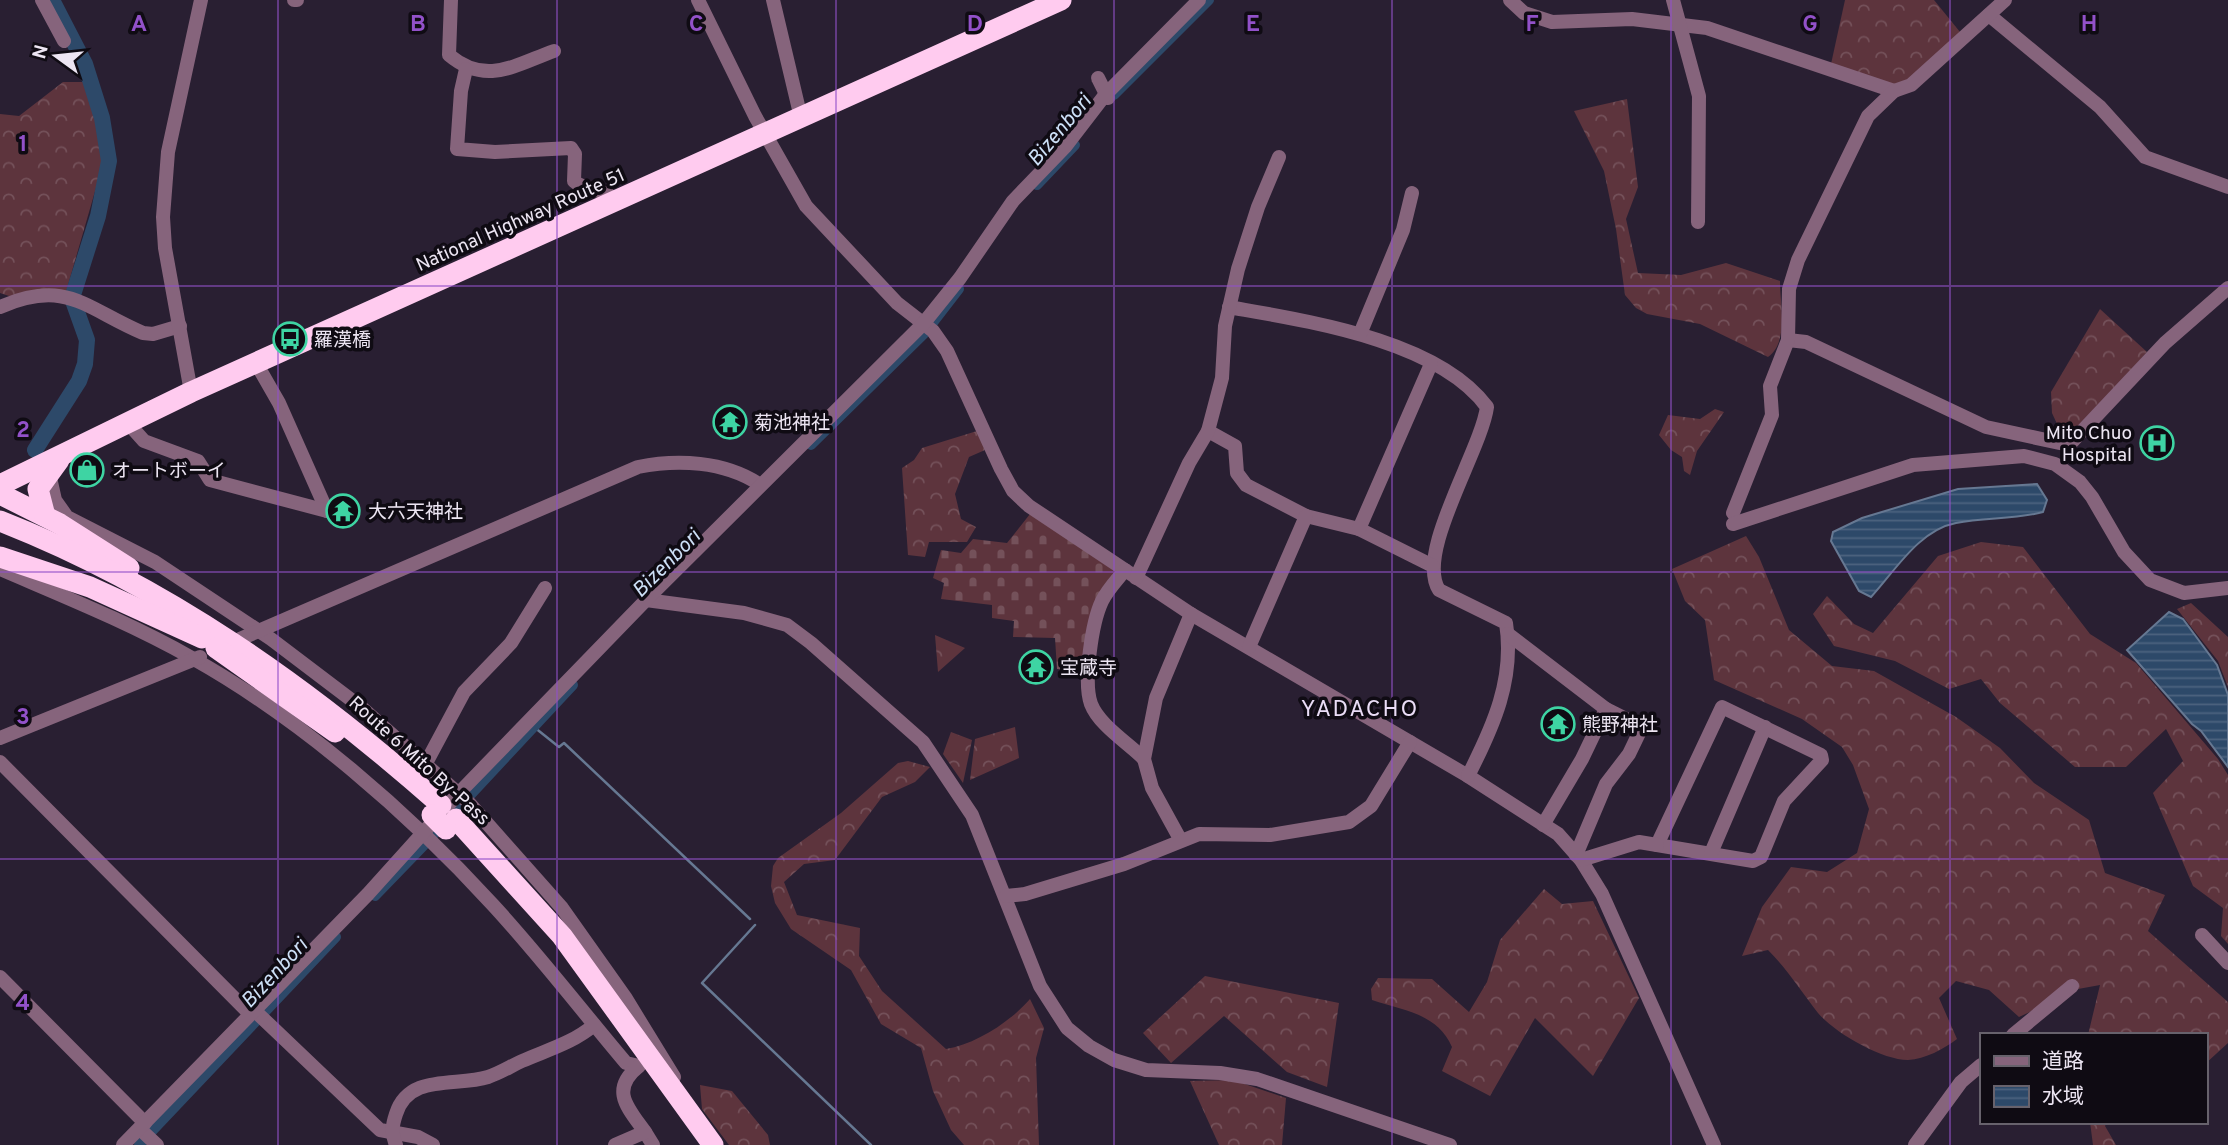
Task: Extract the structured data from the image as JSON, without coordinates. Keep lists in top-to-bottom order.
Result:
{
  "streets": {
    "highway": ["National Highway Route 51", "Route 6 Mito By-Pass"]
  },
  "districts": ["YADACHO"],
  "water": ["Bizenbori"],
  "places": {
    "bus stop": ["羅漢橋"],
    "temple": [
      "菊池神社",
      "大六天神社",
      "宝蔵寺",
      "熊野神社"
    ],
    "hospital": ["Mito Chuo Hospital"],
    "shop": ["オートボーイ"]
  },
  "legend": ["道路", "水域"],
  "north": "left",
  "grid": {
    "columns": [
      "A",
      "B",
      "C",
      "D",
      "E",
      "F",
      "G",
      "H"
    ],
    "rows": [
      "1",
      "2",
      "3",
      "4"
    ]
  }
}
